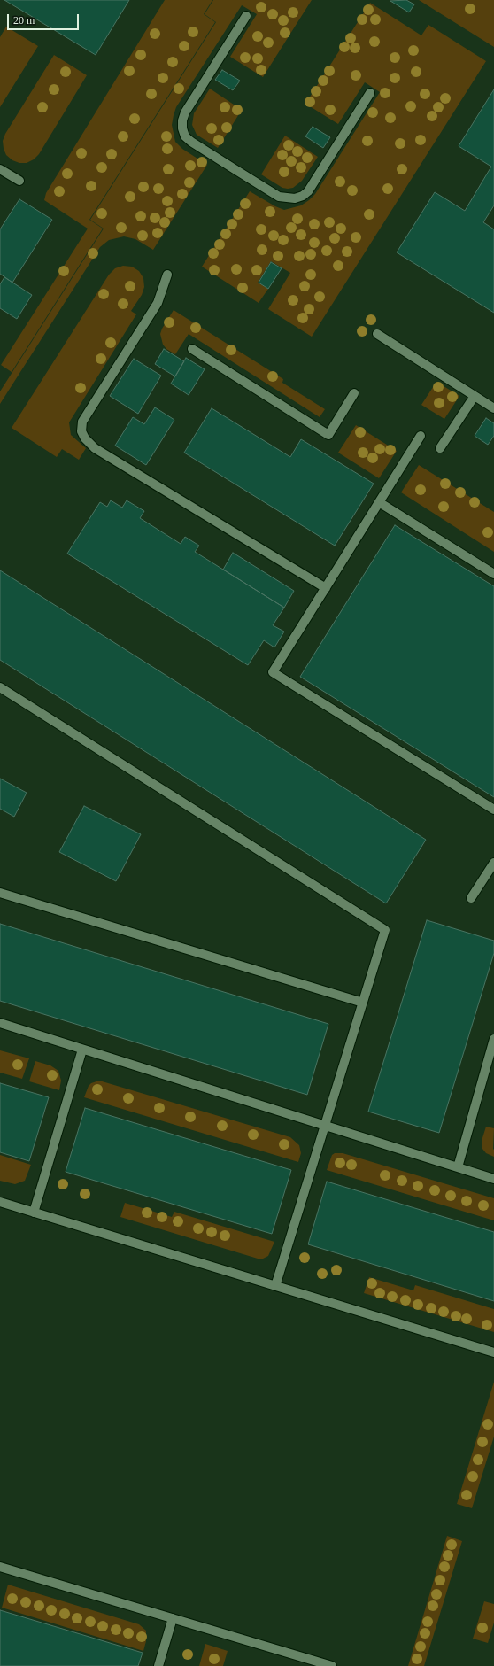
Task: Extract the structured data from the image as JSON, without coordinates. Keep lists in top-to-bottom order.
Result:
{
  "scale_bar": "20 m"
}
